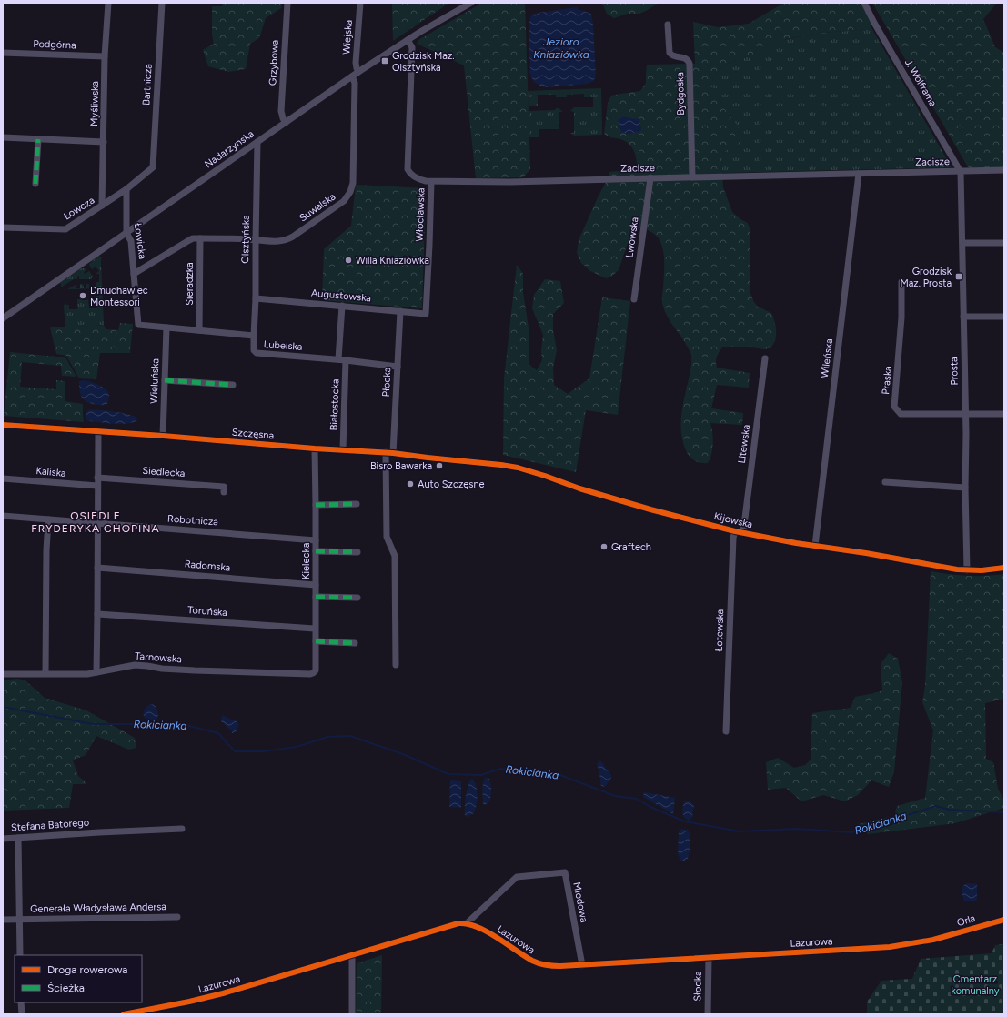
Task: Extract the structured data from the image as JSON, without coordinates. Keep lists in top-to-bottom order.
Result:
{
  "streets": {
    "street": [
      "Wiejska",
      "Podgórna",
      "Grzybowa",
      "J. Wolframa",
      "Bartnicza",
      "Bydgoska",
      "Myśliwska",
      "Nadarzyńska",
      "Zacisze",
      "Suwalska",
      "Łowcza",
      "Włocławska",
      "Lwowska",
      "Olsztyńska",
      "Łowicka",
      "Sieradzka",
      "Augustowska",
      "Lubelska",
      "Wileńska",
      "Prosta",
      "Praska",
      "Wieluńska",
      "Płocka",
      "Białostocka",
      "Szczęsna",
      "Litewska",
      "Kaliska",
      "Siedlecka",
      "Robotnicza",
      "Kijowska",
      "Kielecka",
      "Radomska",
      "Toruńska",
      "Łotewska",
      "Tarnowska",
      "Stefana Batorego",
      "Miodowa",
      "Generała Władysława Andersa",
      "Orla",
      "Lazurowa",
      "Słodka"
    ]
  },
  "crossings": [
    ["Wiejska", "Nadarzyńska"],
    ["Podgórna", "Myśliwska"],
    ["Grzybowa", "Nadarzyńska"],
    ["J. Wolframa", "Zacisze"],
    ["J. Wolframa", "Prosta"],
    ["Bartnicza", "Łowcza"],
    ["Bydgoska", "Zacisze"],
    ["Myśliwska", "Łowcza"],
    ["Nadarzyńska", "Zacisze"],
    ["Nadarzyńska", "Suwalska"],
    ["Nadarzyńska", "Olsztyńska"],
    ["Nadarzyńska", "Łowicka"],
    ["Zacisze", "Włocławska"],
    ["Zacisze", "Lwowska"],
    ["Zacisze", "Wileńska"],
    ["Zacisze", "Prosta"],
    ["Suwalska", "Olsztyńska"],
    ["Suwalska", "Łowicka"],
    ["Suwalska", "Sieradzka"],
    ["Łowcza", "Łowicka"],
    ["Włocławska", "Augustowska"],
    ["Olsztyńska", "Augustowska"],
    ["Olsztyńska", "Lubelska"],
    ["Łowicka", "Sieradzka"],
    ["Łowicka", "Lubelska"],
    ["Sieradzka", "Lubelska"],
    ["Augustowska", "Płocka"],
    ["Lubelska", "Wieluńska"],
    ["Lubelska", "Płocka"],
    ["Lubelska", "Białostocka"],
    ["Wileńska", "Kijowska"],
    ["Prosta", "Praska"],
    ["Prosta", "Kijowska"],
    ["Wieluńska", "Szczęsna"],
    ["Płocka", "Szczęsna"],
    ["Białostocka", "Szczęsna"],
    ["Szczęsna", "Kijowska"],
    ["Szczęsna", "Kielecka"],
    ["Litewska", "Kijowska"],
    ["Robotnicza", "Kielecka"],
    ["Kijowska", "Łotewska"],
    ["Kielecka", "Radomska"],
    ["Kielecka", "Toruńska"],
    ["Kielecka", "Tarnowska"],
    ["Miodowa", "Lazurowa"],
    ["Orla", "Lazurowa"],
    ["Lazurowa", "Słodka"]
  ],
  "districts": ["OSIEDLE FRYDERYKA CHOPINA"],
  "water": ["Jezioro Kniaziówka", "Rokicianka"],
  "parks": ["Cmentarz komunalny"],
  "places": {
    "transit": ["Grodzisk Maz. Olsztyńska", "Grodzisk Maz. Prosta"],
    "other": [
      "Willa Kniaziówka",
      "Dmuchawiec Montessori",
      "Bisro Bawarka",
      "Auto Szczęsne",
      "Graftech"
    ]
  },
  "legend": ["Droga rowerowa", "Ścieżka"]
}
